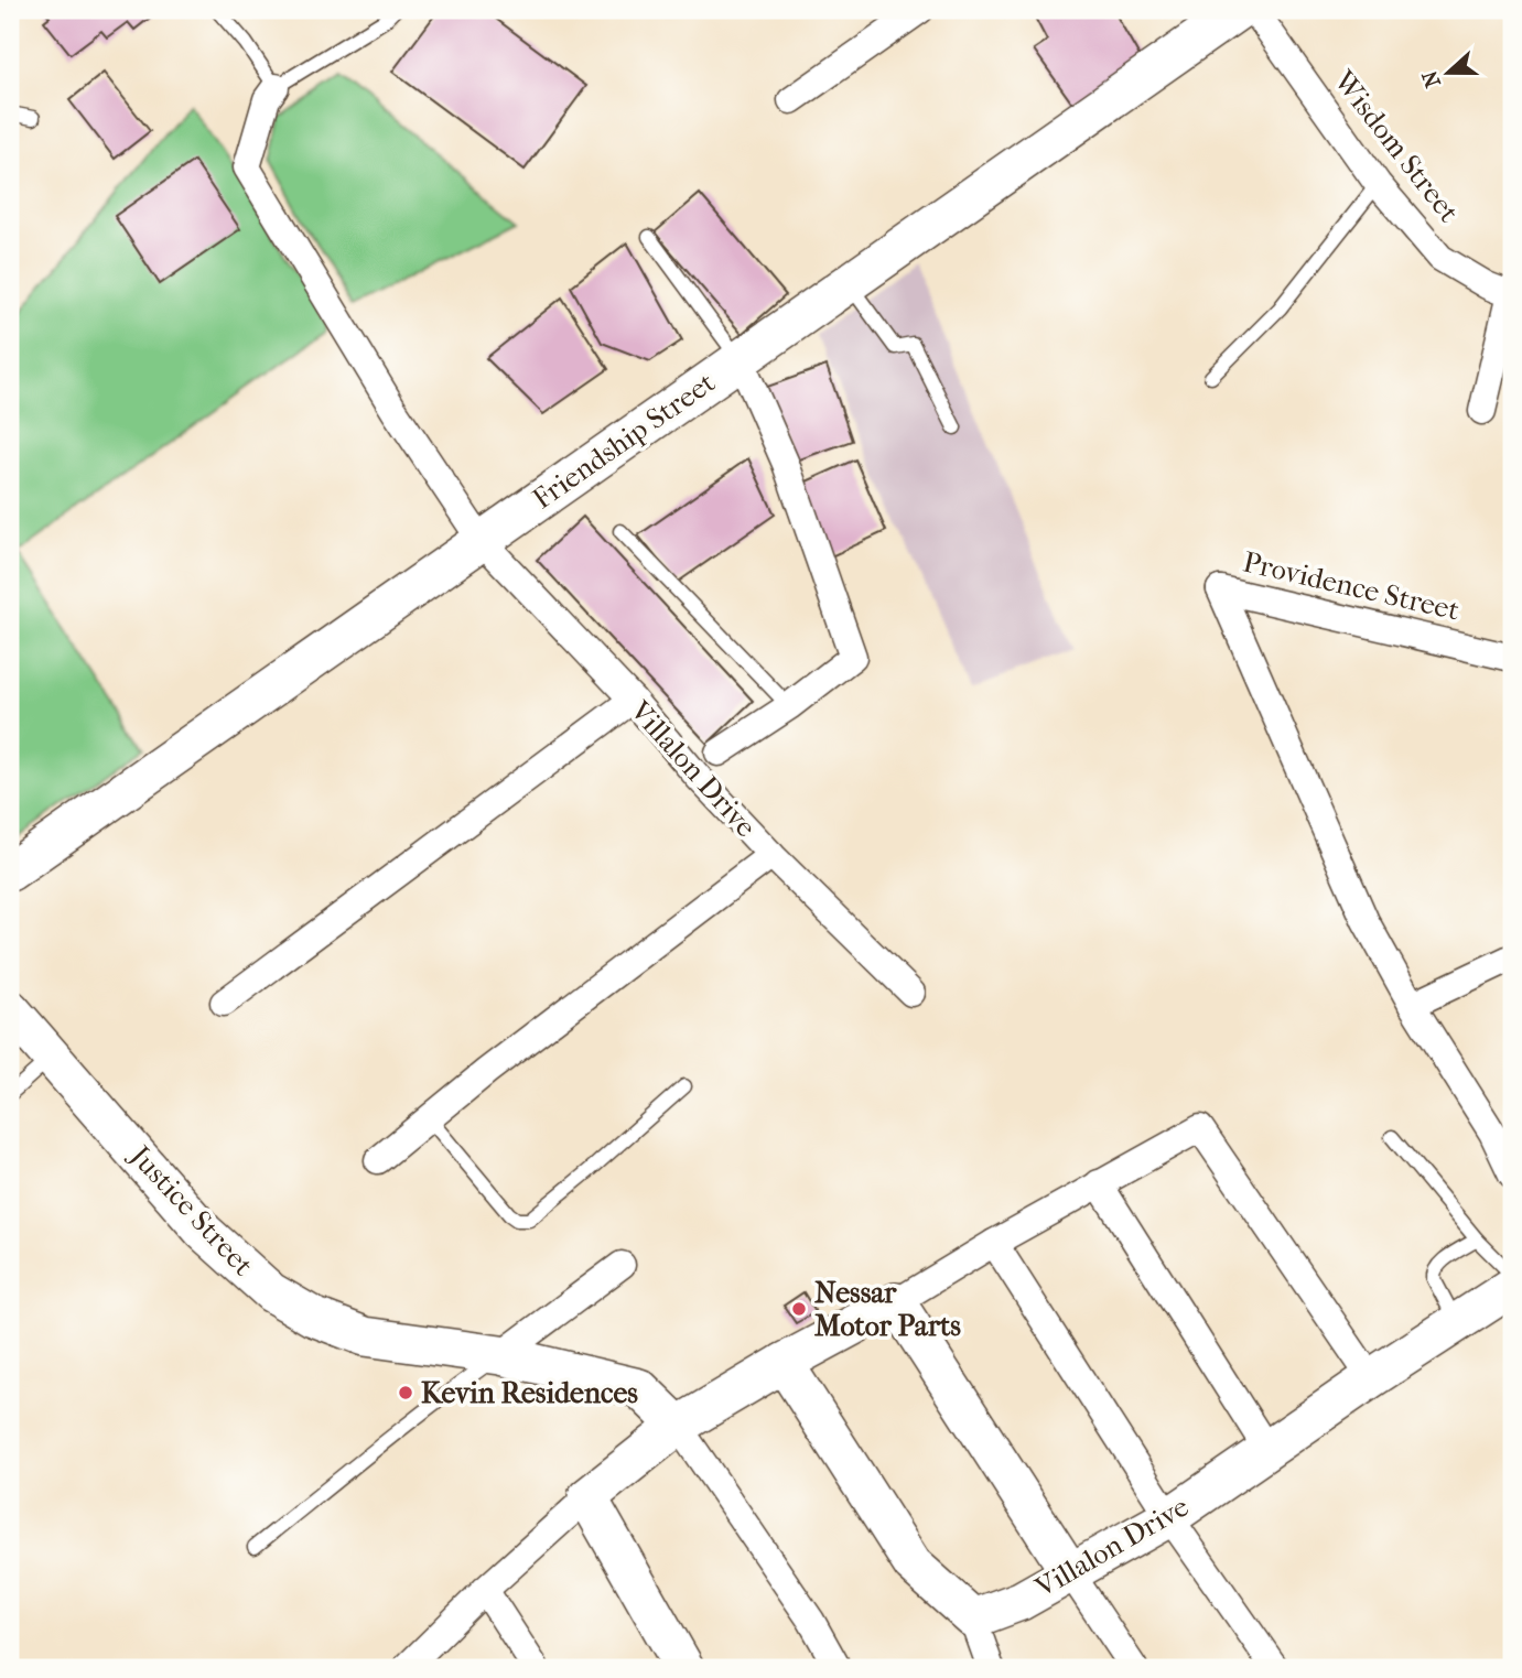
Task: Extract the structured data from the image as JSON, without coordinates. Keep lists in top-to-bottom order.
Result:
{
  "streets": {
    "street": [
      "Wisdom Street",
      "Friendship Street",
      "Providence Street",
      "Villalon Drive",
      "Justice Street"
    ]
  },
  "crossings": [
    ["Friendship Street", "Villalon Drive"]
  ],
  "places": ["Nessar Motor Parts", "Kevin Residences"],
  "north": "left"
}
